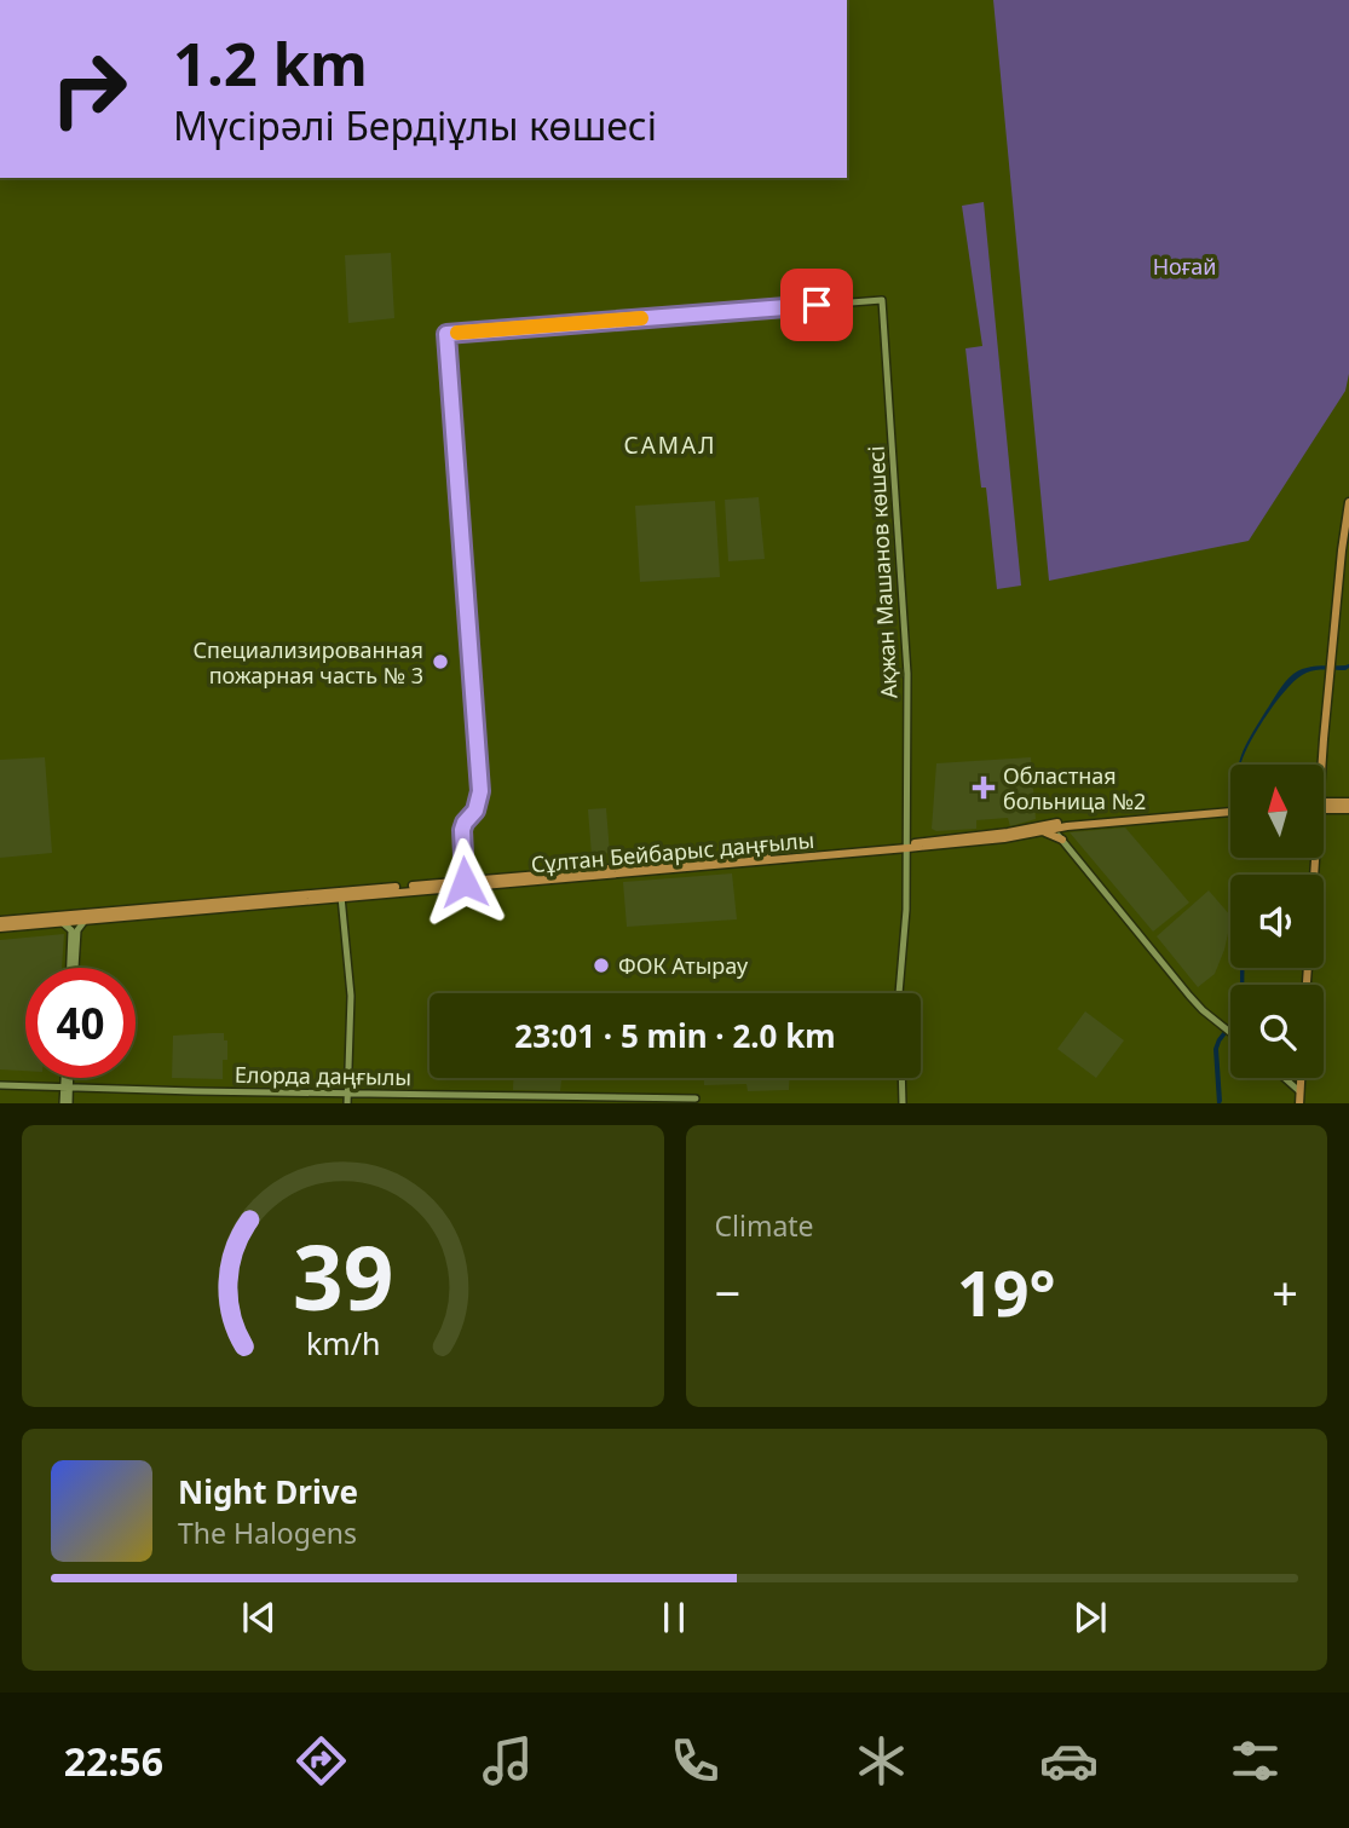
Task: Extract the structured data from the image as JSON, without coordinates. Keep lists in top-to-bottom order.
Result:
{
  "streets": {
    "main road": ["Сұлтан Бейбарыс даңғылы"],
    "street": ["Ақжан Машанов көшесі", "Елорда даңғылы"]
  },
  "crossings": [
    ["Ақжан Машанов көшесі", "Сұлтан Бейбарыс даңғылы"]
  ],
  "districts": ["САМАЛ"],
  "parks": ["Ноғай"],
  "places": {
    "other": ["Специализированная пожарная часть № 3", "ФОК Атырау"],
    "health": ["Областная больница №2"]
  },
  "north": "top",
  "page": {
    "turn": ["1.2 km", "Мүсірәлі Бердіұлы көшесі"],
    "limit": "40",
    "trip": "23:01 · 5 min · 2.0 km",
    "tile": "Climate",
    "heat": ["−", "19°", "+"],
    "song": ["Night Drive", "The Halogens"],
    "tabs": "22:56",
    "gauge": ["39", "km/h"]
  }
}
